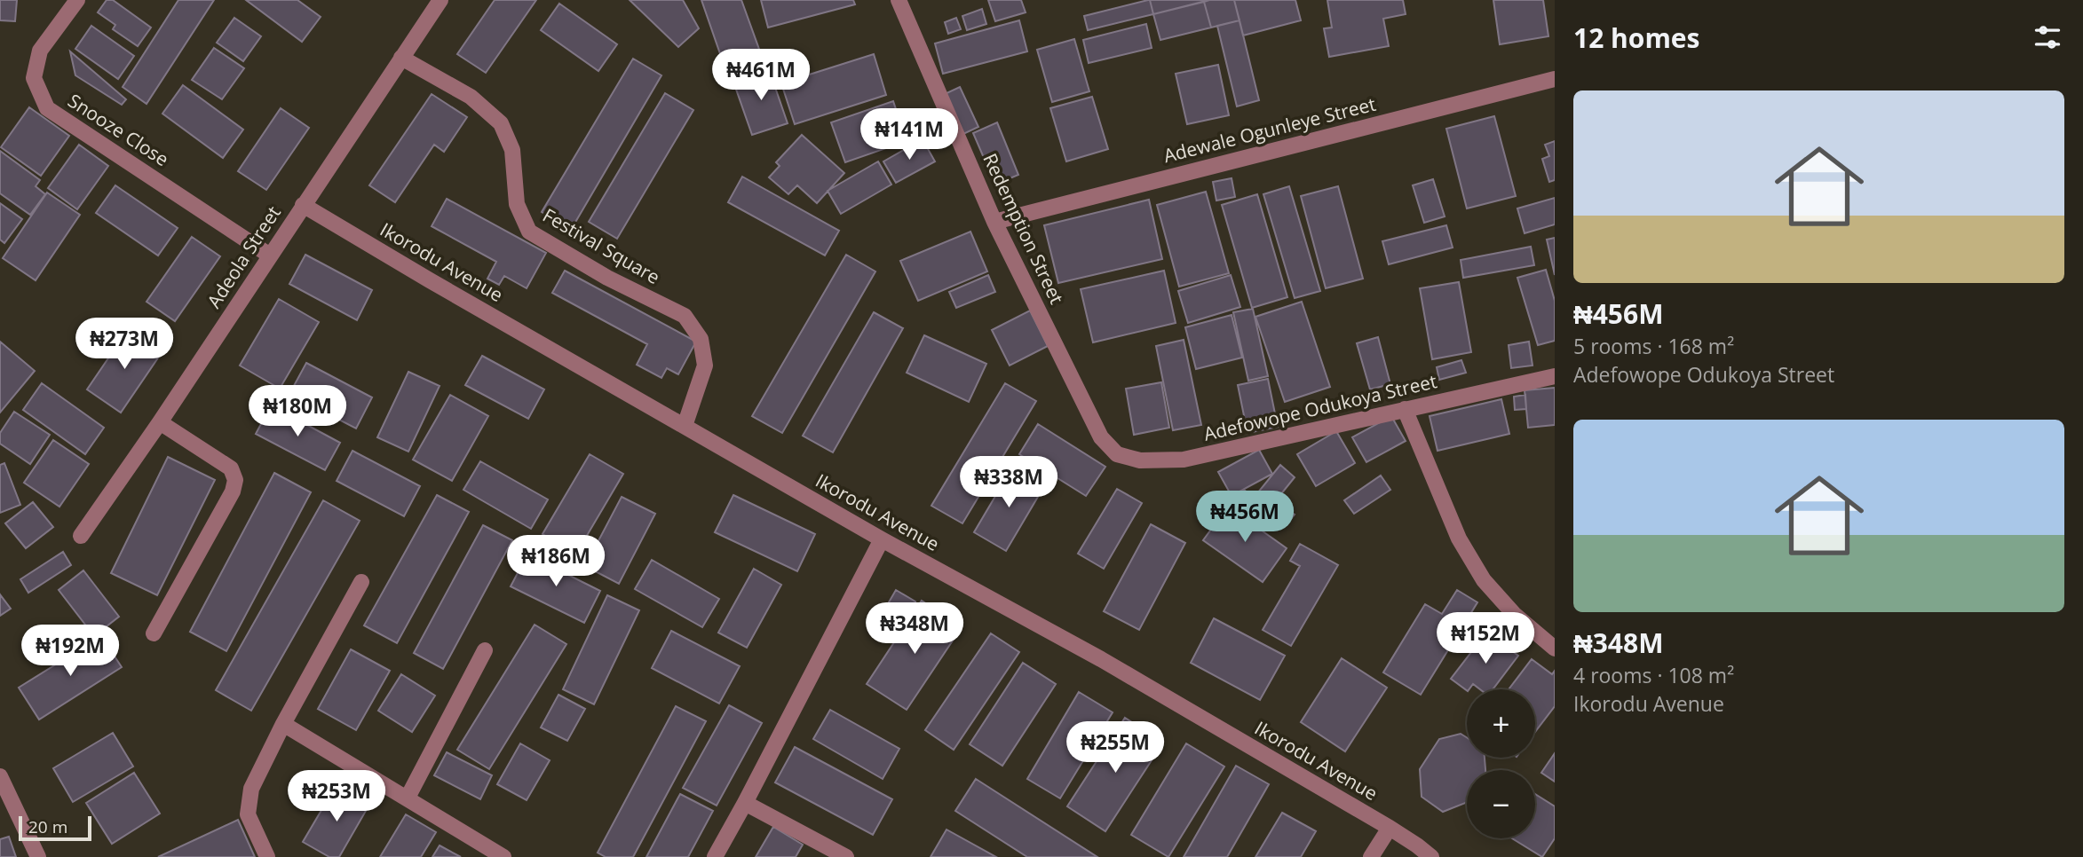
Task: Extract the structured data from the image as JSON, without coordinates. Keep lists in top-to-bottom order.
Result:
{
  "streets": {
    "street": [
      "Snooze Close",
      "Adewale Ogunleye Street",
      "Redemption Street",
      "Festival Square",
      "Adeola Street",
      "Ikorodu Avenue",
      "Adefowope Odukoya Street"
    ]
  },
  "crossings": [
    ["Snooze Close", "Adeola Street"],
    ["Adewale Ogunleye Street", "Redemption Street"],
    ["Redemption Street", "Adefowope Odukoya Street"],
    ["Festival Square", "Adeola Street"],
    ["Festival Square", "Ikorodu Avenue"],
    ["Adeola Street", "Ikorodu Avenue"]
  ],
  "scale_bar": "20 m",
  "page": {
    "heading": "12 homes",
    "price": [
      "₦461M",
      "₦141M",
      "₦273M",
      "₦180M",
      "₦338M",
      "₦456M",
      "₦186M",
      "₦348M",
      "₦152M",
      "₦192M",
      "₦255M",
      "₦253M"
    ],
    "list": [
      {
        "name": "₦456M",
        "note": "5 rooms · 168 m² · Adefowope Odukoya Street"
      },
      {
        "name": "₦348M",
        "note": "4 rooms · 108 m² · Ikorodu Avenue"
      }
    ],
    "map_buttons": ["+", "−"],
    "scale": "20 m"
  }
}
